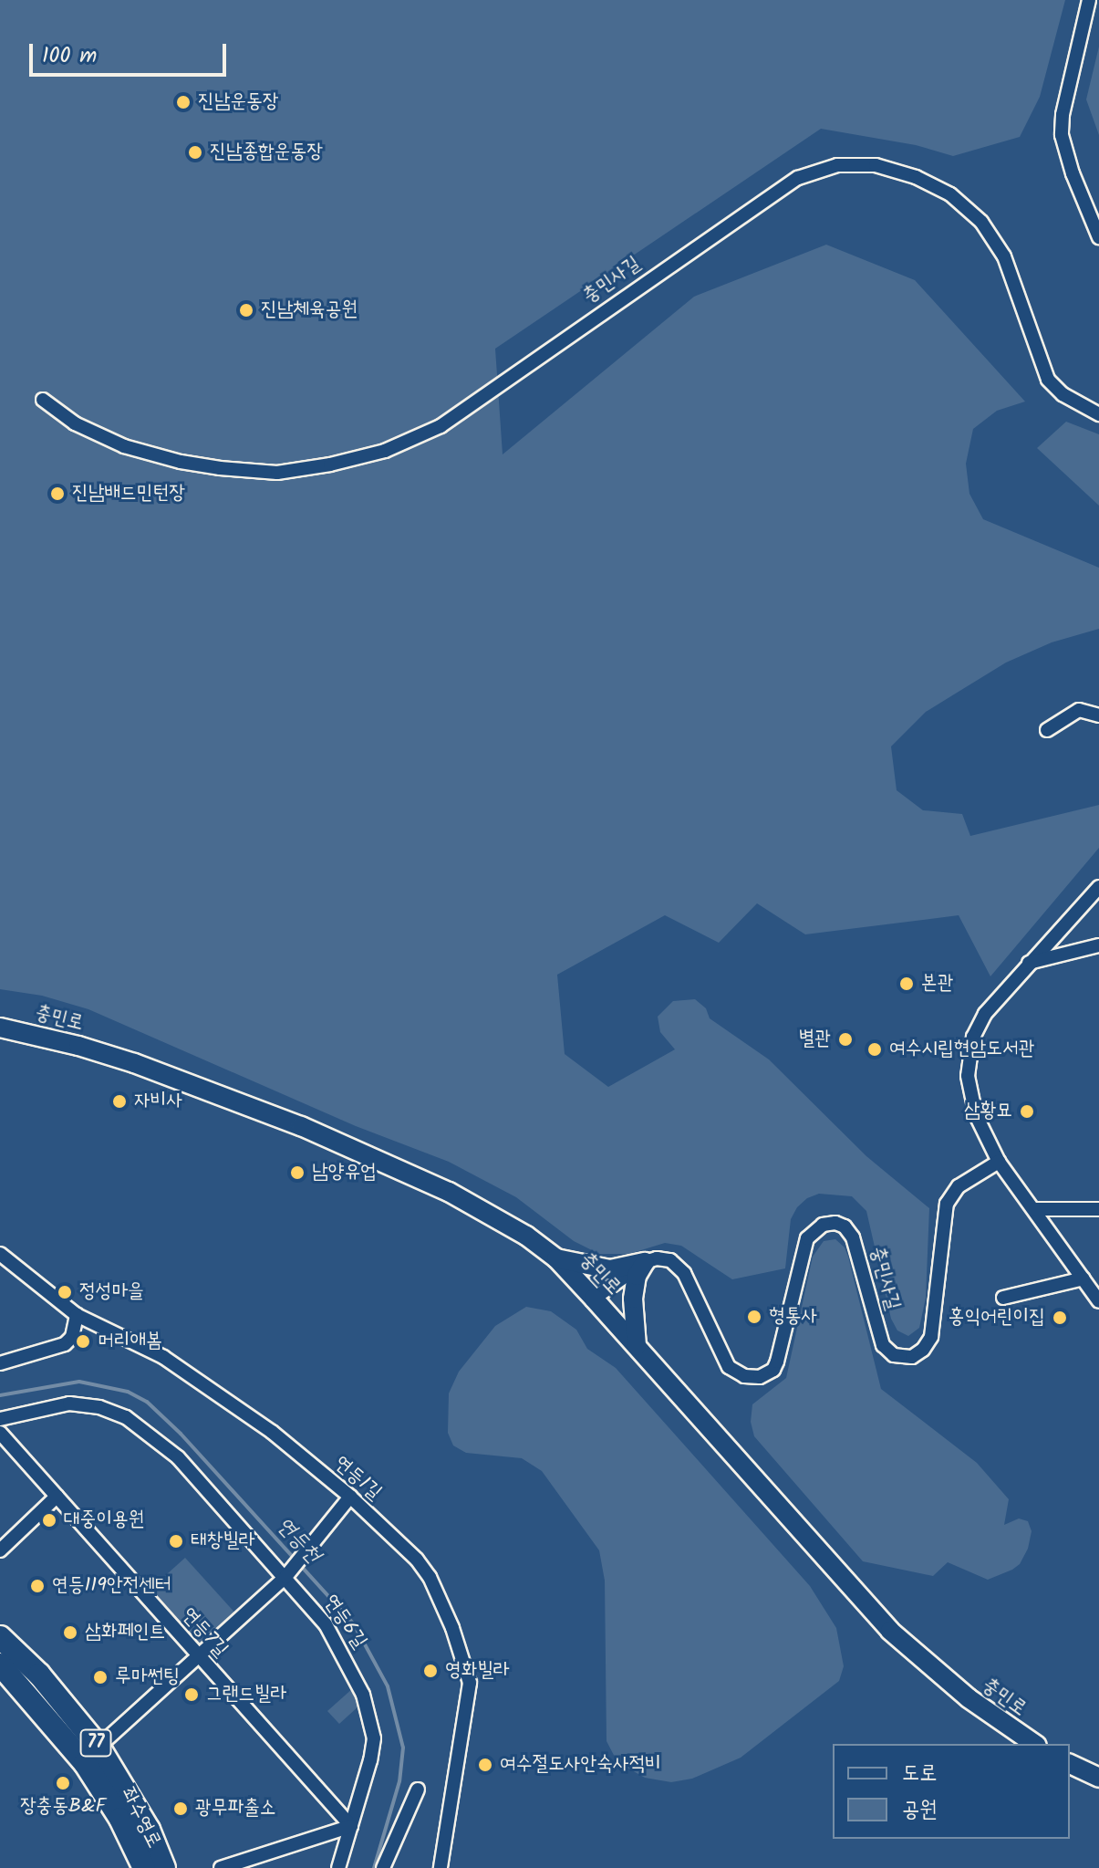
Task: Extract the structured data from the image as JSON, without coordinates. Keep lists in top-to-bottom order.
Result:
{
  "streets": {
    "main road": ["77", "좌수영로"],
    "street": [
      "충민사길",
      "충민로",
      "연등1길",
      "연등6길",
      "연등7길"
    ]
  },
  "crossings": [
    ["연등6길", "연등7길"]
  ],
  "water": ["연등천"],
  "places": [
    "진남운동장",
    "진남종합운동장",
    "진남체육공원",
    "진남배드민턴장",
    "본관",
    "별관",
    "여수시립현암도서관",
    "자비사",
    "삼황묘",
    "남양유업",
    "정성마을",
    "형통사",
    "홍익어린이집",
    "머리애봄",
    "대중이용원",
    "태창빌라",
    "연등119안전센터",
    "삼화페인트",
    "영화빌라",
    "루마썬팅",
    "그랜드빌라",
    "여수절도사안숙사적비",
    "장충동B&F",
    "광무파출소"
  ],
  "legend": ["도로", "공원"],
  "scale_bar": "100 m"
}
